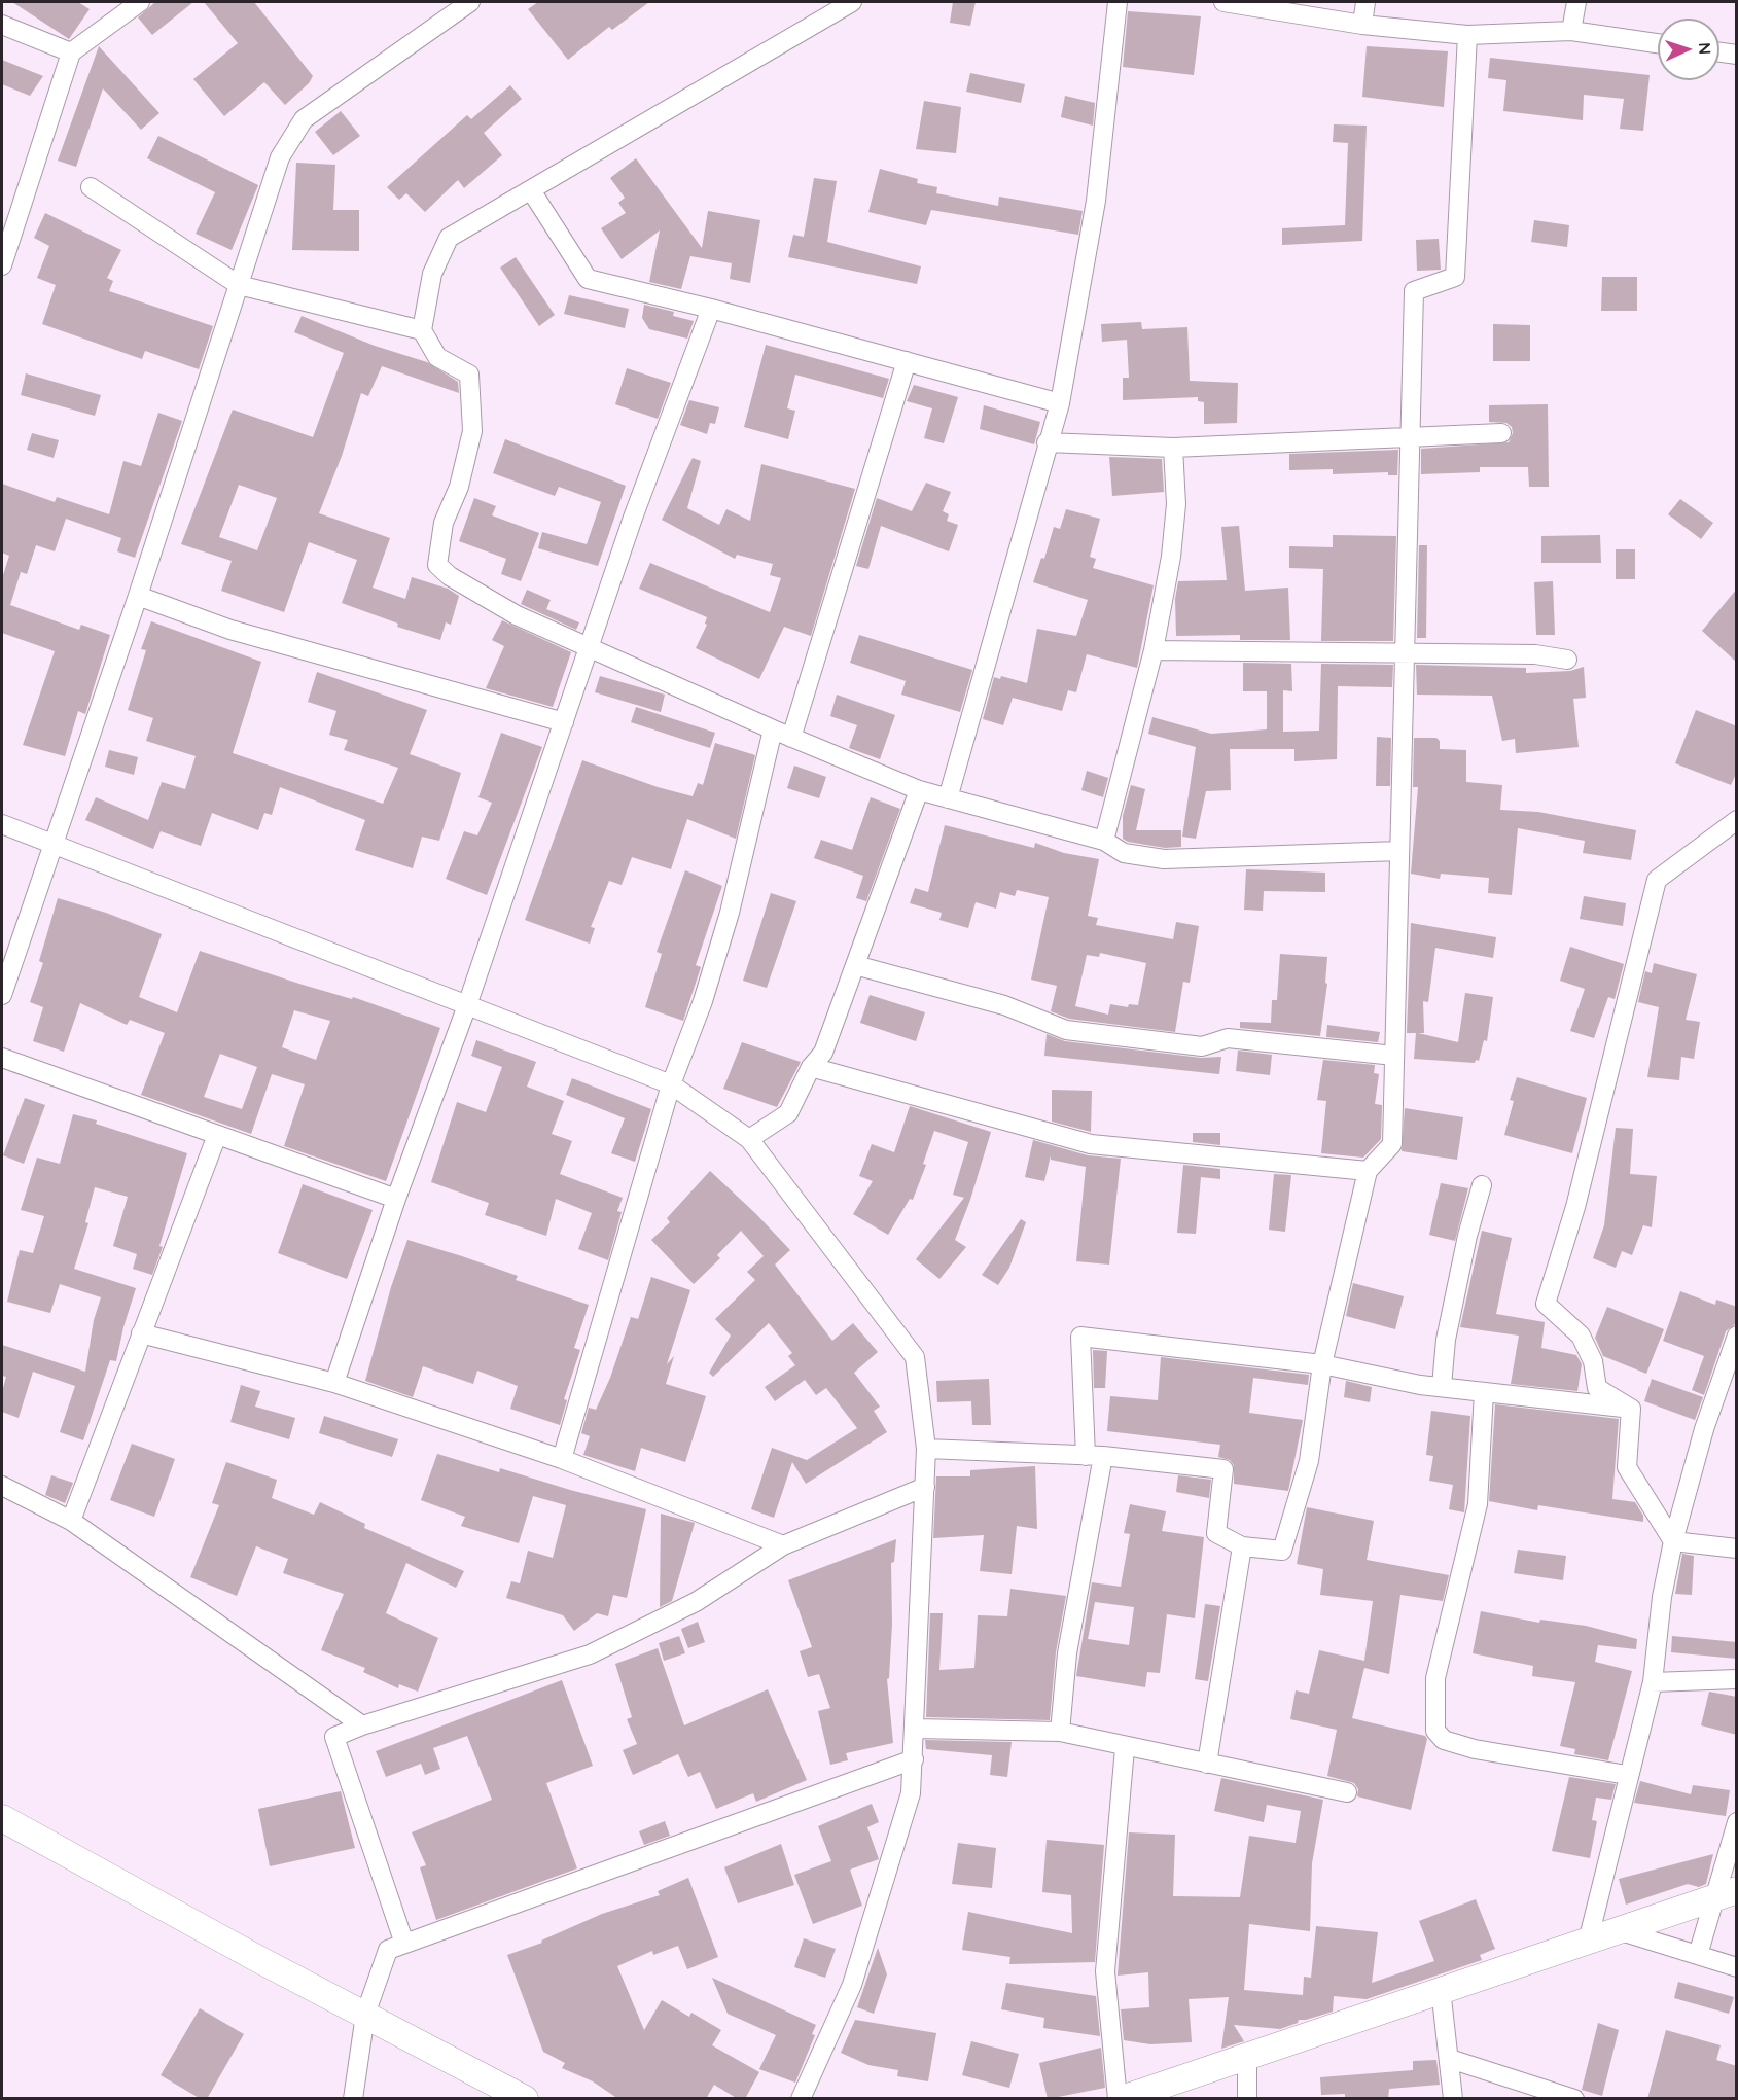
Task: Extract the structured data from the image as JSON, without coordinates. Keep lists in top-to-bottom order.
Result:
{
  "north": "right"
}
